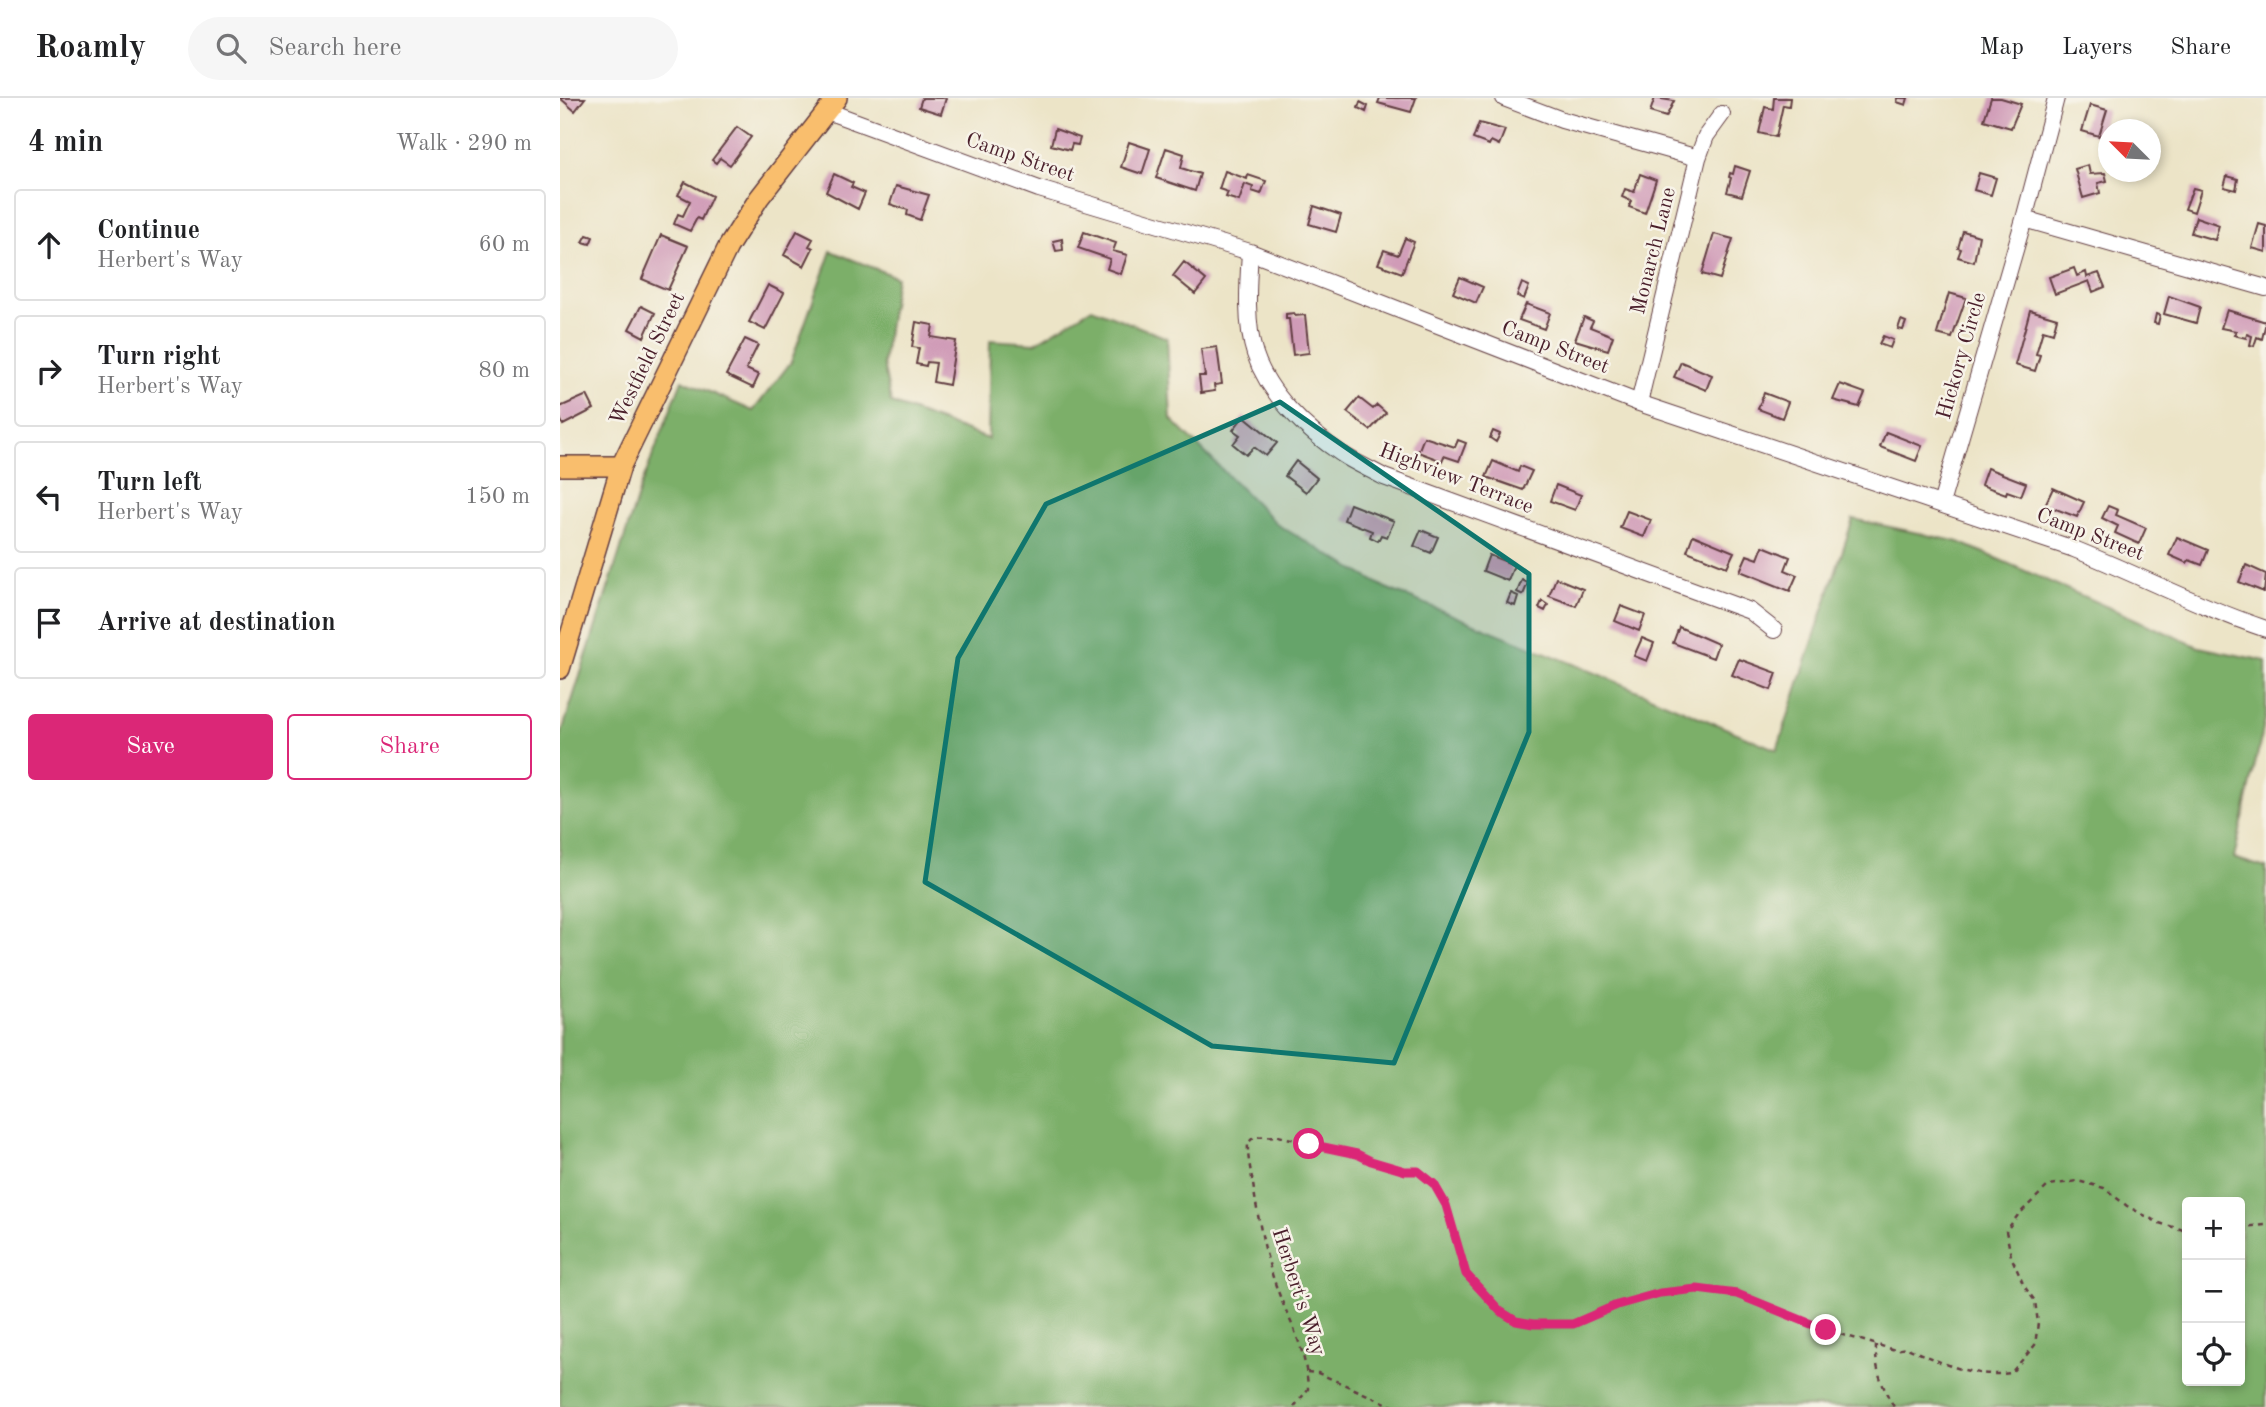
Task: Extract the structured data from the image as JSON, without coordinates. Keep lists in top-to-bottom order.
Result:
{
  "streets": {
    "main road": ["Westfield Street"],
    "street": [
      "Camp Street",
      "Monarch Lane",
      "Hickory Circle",
      "Highview Terrace"
    ],
    "path": ["Herbert's Way"]
  },
  "crossings": [
    ["Camp Street", "Monarch Lane"],
    ["Camp Street", "Hickory Circle"],
    ["Camp Street", "Westfield Street"],
    ["Camp Street", "Highview Terrace"]
  ],
  "north": "top left",
  "page": {
    "header": "Roamly",
    "search": "Search here",
    "nav": ["Map", "Layers", "Share"],
    "heading": ["4 min", "Walk · 290 m"],
    "list": [
      ["Continue", "Herbert's Way", "60 m"],
      ["Turn right", "Herbert's Way", "80 m"],
      ["Turn left", "Herbert's Way", "150 m"],
      "Arrive at destination"
    ],
    "buttons": ["Save", "Share"],
    "map_buttons": ["+", "−"]
  }
}
